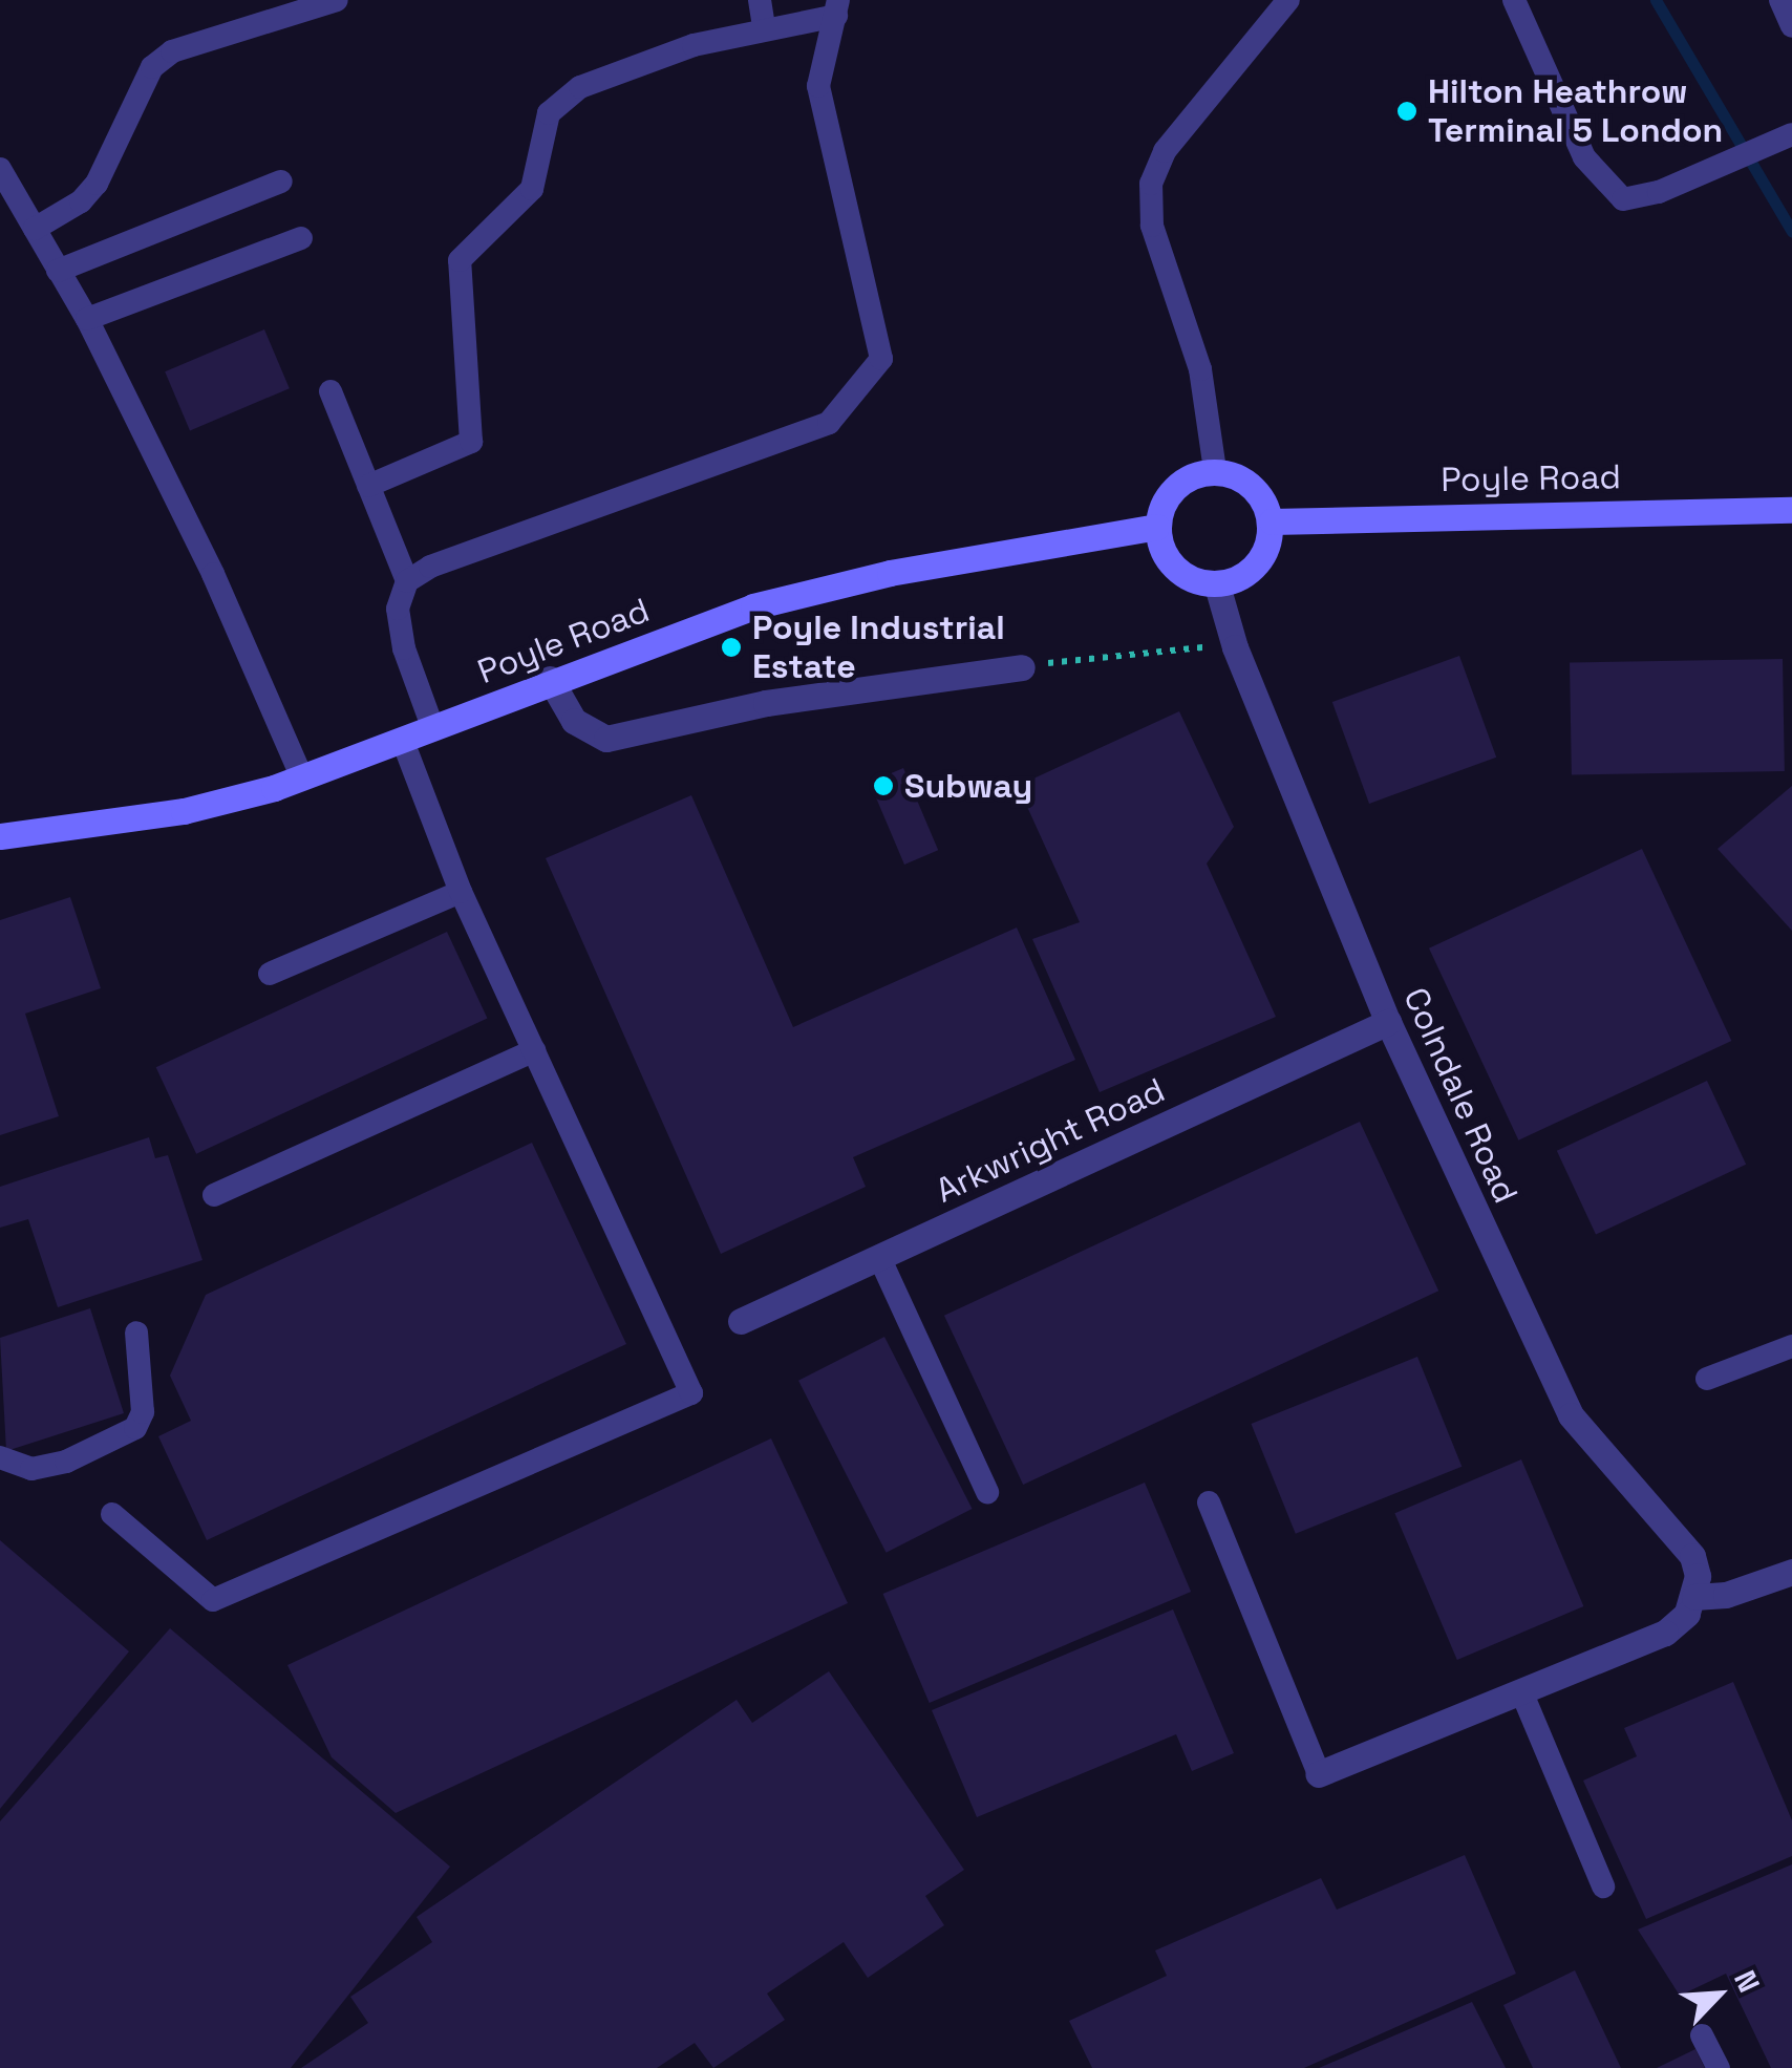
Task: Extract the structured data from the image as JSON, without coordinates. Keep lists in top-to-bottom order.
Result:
{
  "streets": {
    "street": ["Poyle Road", "Colndale Road", "Arkwright Road"]
  },
  "crossings": [
    ["Poyle Road", "Colndale Road"],
    ["Colndale Road", "Arkwright Road"]
  ],
  "places": ["Hilton Heathrow Terminal 5 London", "Poyle Industrial Estate", "Subway"],
  "north": "top right"
}
